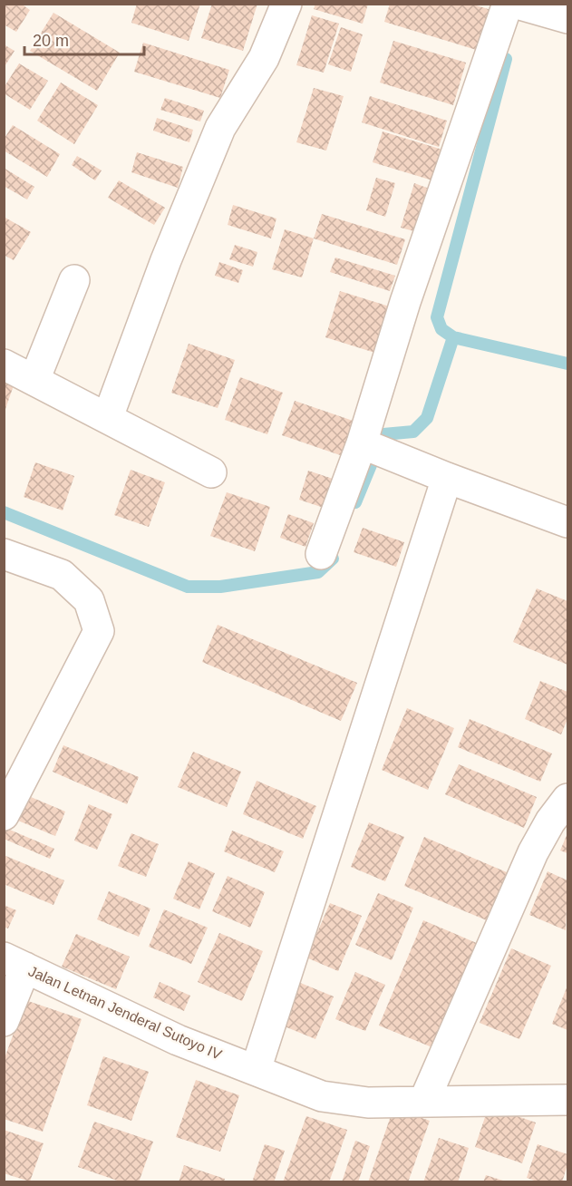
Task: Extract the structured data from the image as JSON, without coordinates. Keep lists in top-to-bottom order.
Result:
{
  "streets": {
    "street": ["Jalan Letnan Jenderal Sutoyo IV"]
  },
  "scale_bar": "20 m"
}
